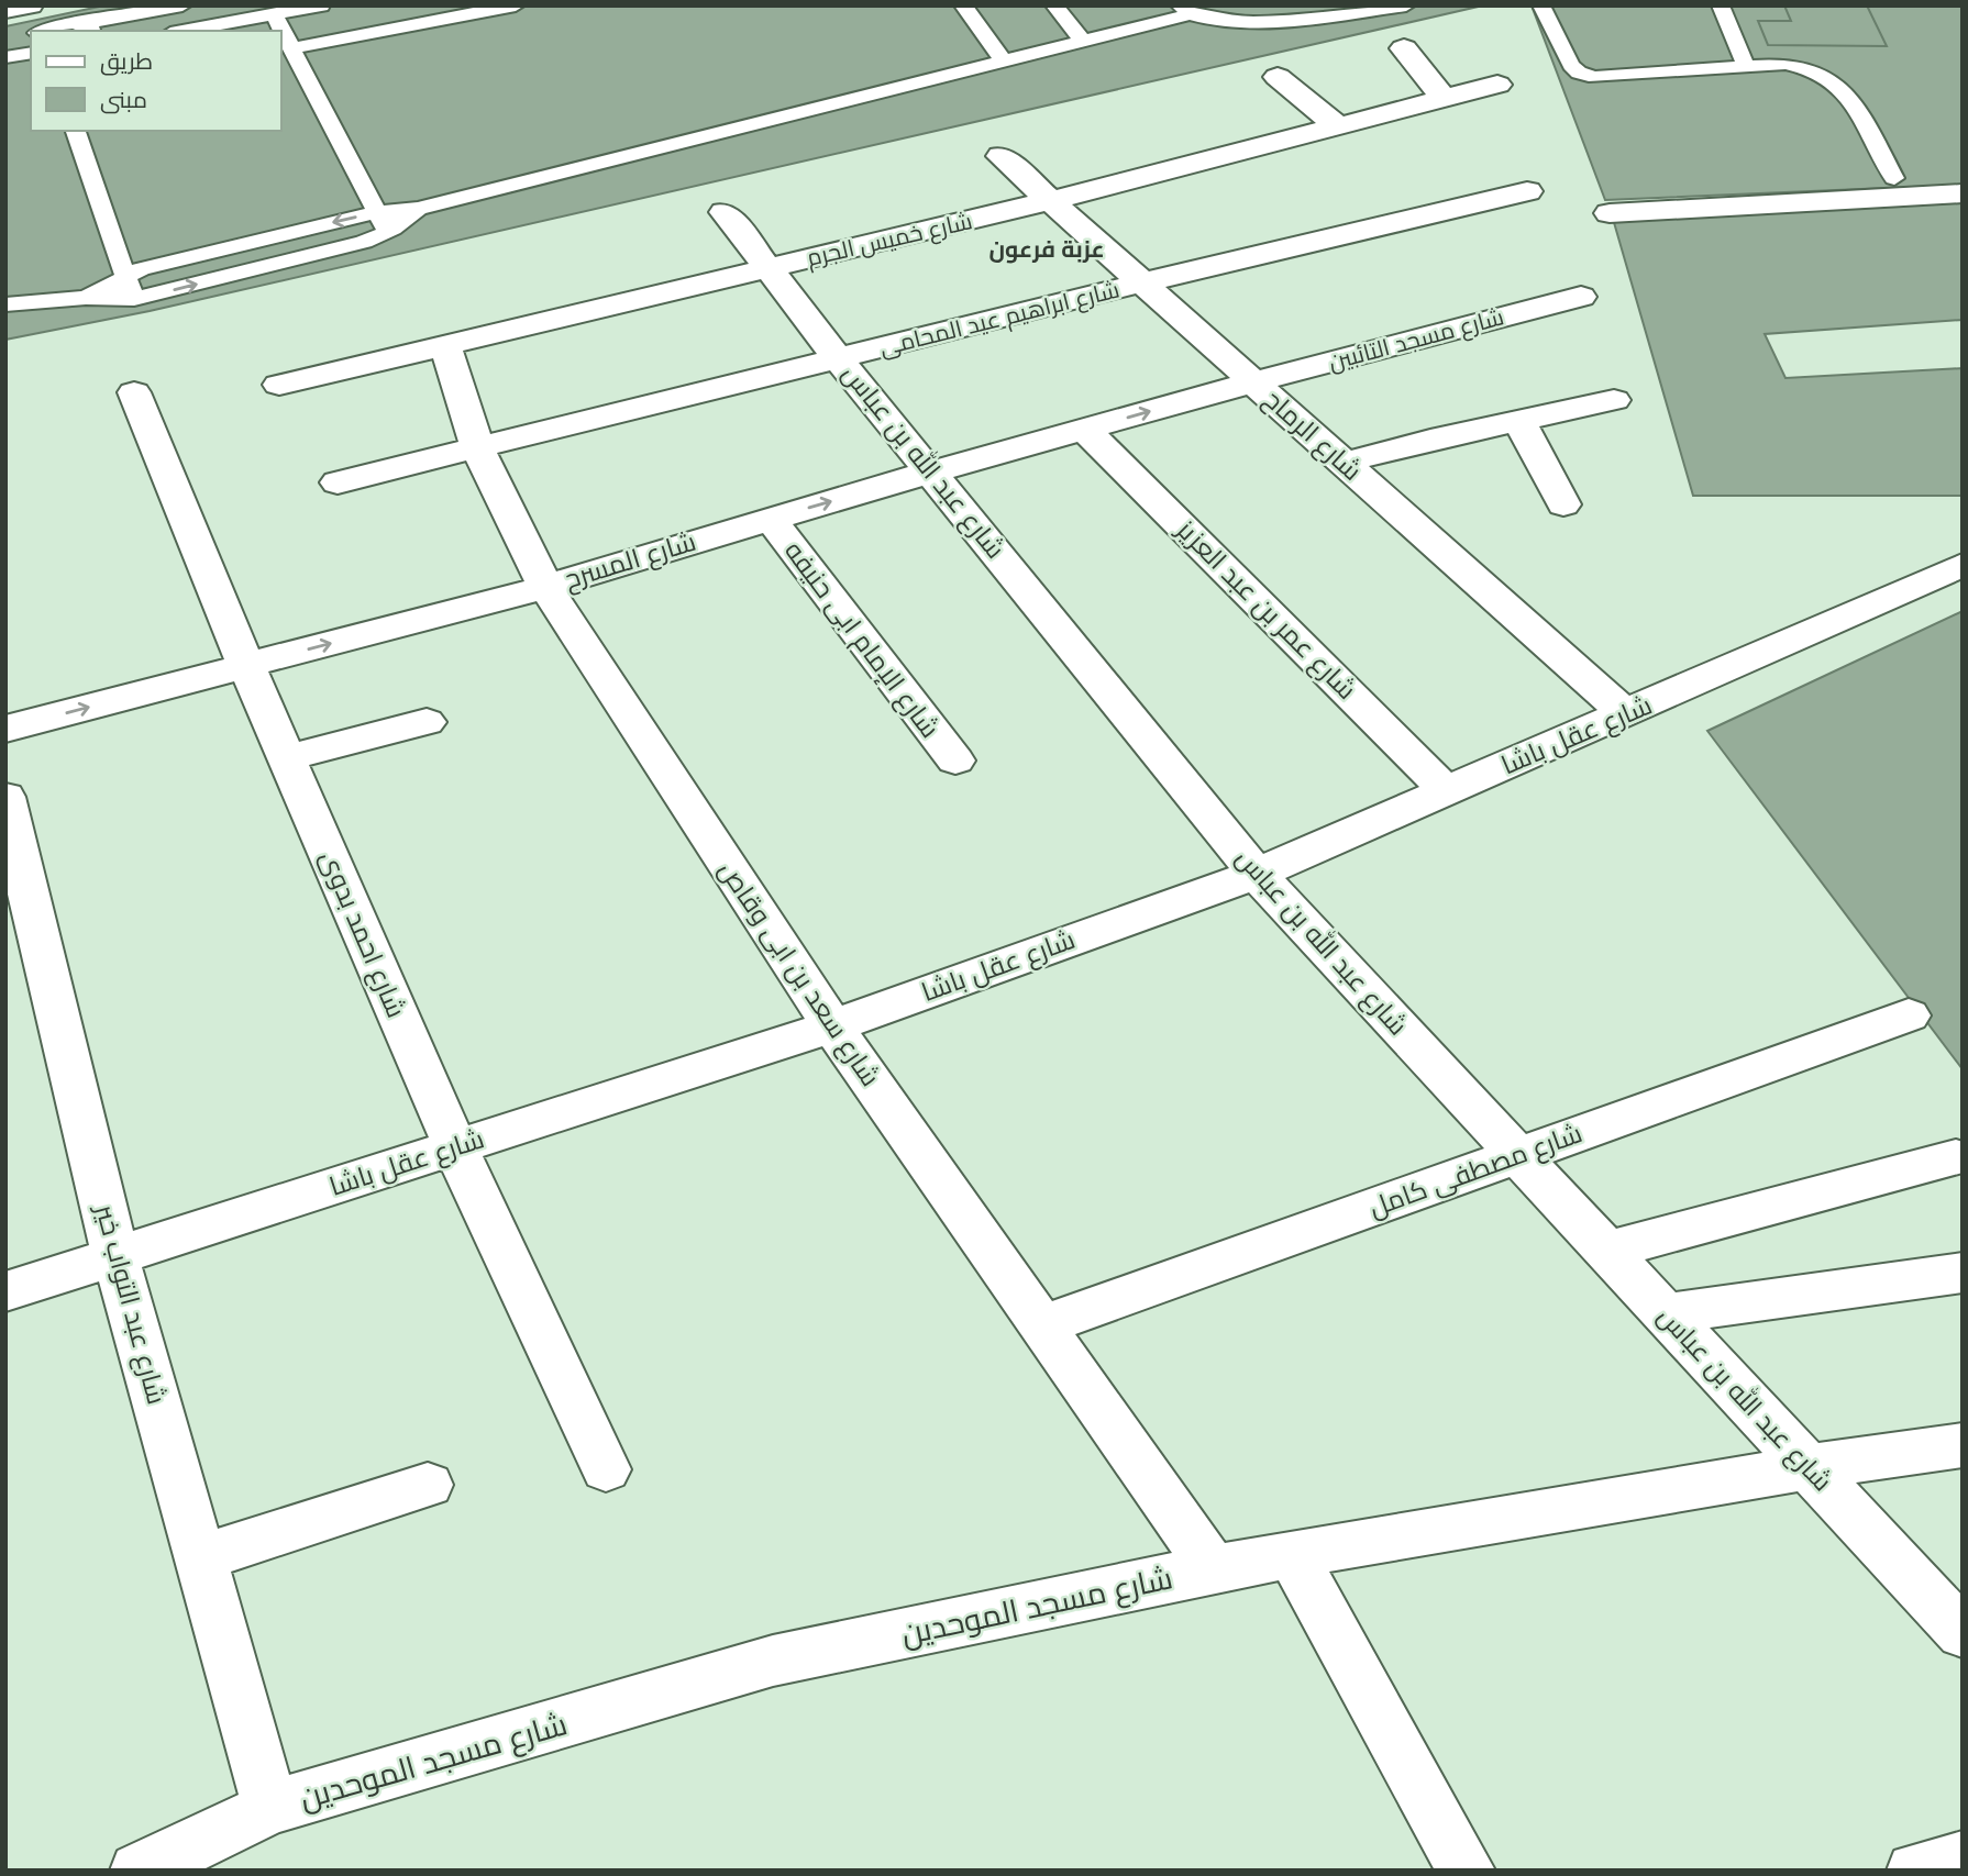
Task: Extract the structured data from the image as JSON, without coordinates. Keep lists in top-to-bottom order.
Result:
{
  "streets": {
    "street": [
      "شارع خميس الجرم",
      "شارع ابراهيم عيد المحامى",
      "شارع مسجد التائبين",
      "شارع الرماح",
      "شارع عبد الله بن عباس",
      "شارع المسرح",
      "شارع عمر بن عبد العزيز",
      "شارع الإمام ابى حنيفه",
      "شارع عقل باشا",
      "شارع احمد بدوى",
      "شارع سعد بن ابى وقاص",
      "شارع مصطفى كامل",
      "شارع عبد التواب خير",
      "شارع مسجد الموحدين"
    ]
  },
  "crossings": [
    ["شارع خميس الجرم", "شارع الرماح"],
    ["شارع خميس الجرم", "شارع عبد الله بن عباس"],
    ["شارع خميس الجرم", "شارع سعد بن ابى وقاص"],
    ["شارع ابراهيم عيد المحامى", "شارع الرماح"],
    ["شارع ابراهيم عيد المحامى", "شارع عبد الله بن عباس"],
    ["شارع ابراهيم عيد المحامى", "شارع سعد بن ابى وقاص"],
    ["شارع مسجد التائبين", "شارع الرماح"],
    ["شارع مسجد التائبين", "شارع المسرح"],
    ["شارع الرماح", "شارع المسرح"],
    ["شارع الرماح", "شارع عقل باشا"],
    ["شارع عبد الله بن عباس", "شارع المسرح"],
    ["شارع عبد الله بن عباس", "شارع عقل باشا"],
    ["شارع عبد الله بن عباس", "شارع مصطفى كامل"],
    ["شارع عبد الله بن عباس", "شارع مسجد الموحدين"],
    ["شارع المسرح", "شارع عمر بن عبد العزيز"],
    ["شارع المسرح", "شارع الإمام ابى حنيفه"],
    ["شارع المسرح", "شارع احمد بدوى"],
    ["شارع المسرح", "شارع سعد بن ابى وقاص"],
    ["شارع عمر بن عبد العزيز", "شارع عقل باشا"],
    ["شارع عقل باشا", "شارع احمد بدوى"],
    ["شارع عقل باشا", "شارع سعد بن ابى وقاص"],
    ["شارع عقل باشا", "شارع عبد التواب خير"],
    ["شارع سعد بن ابى وقاص", "شارع مصطفى كامل"],
    ["شارع سعد بن ابى وقاص", "شارع مسجد الموحدين"],
    ["شارع عبد التواب خير", "شارع مسجد الموحدين"]
  ],
  "one_way": ["شارع المسرح"],
  "districts": ["عزبة فرعون"],
  "legend": ["طريق", "مبنى"]
}
